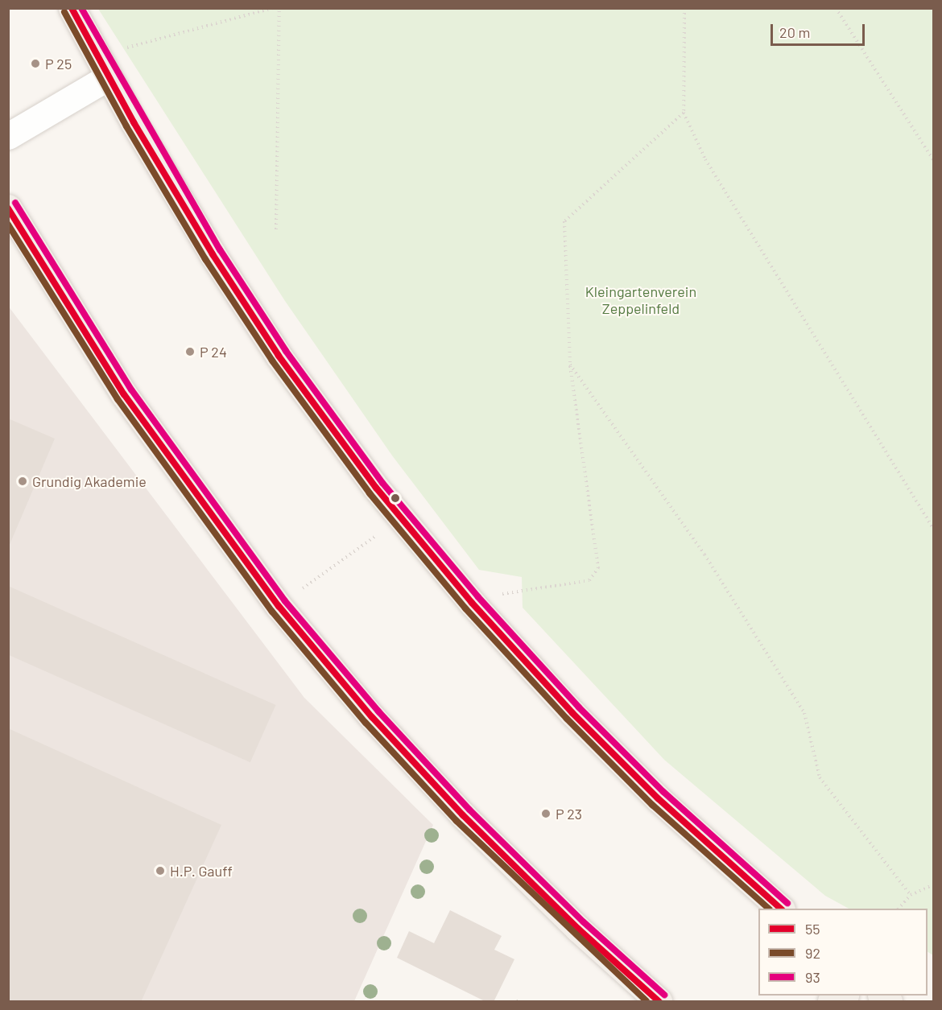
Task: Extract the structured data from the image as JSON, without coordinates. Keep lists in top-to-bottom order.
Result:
{
  "parks": ["Kleingartenverein Zeppelinfeld"],
  "places": [
    "P 25",
    "P 24",
    "Grundig Akademie",
    "P 23",
    "H.P. Gauff"
  ],
  "lines": ["transit line 55", "transit line 93", "transit line 92"],
  "legend": ["55", "92", "93"],
  "scale_bar": "20 m"
}
